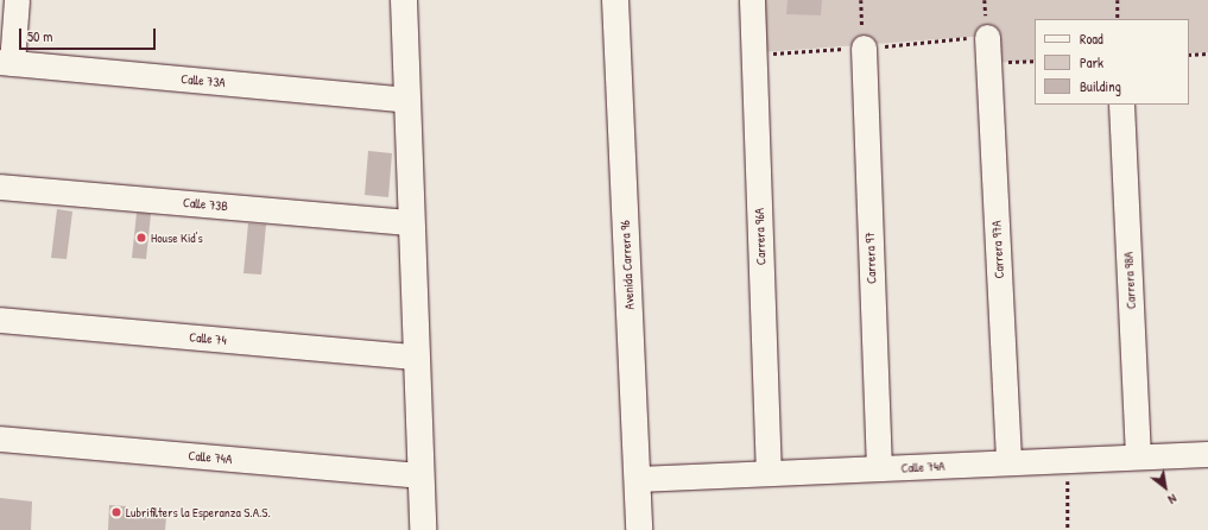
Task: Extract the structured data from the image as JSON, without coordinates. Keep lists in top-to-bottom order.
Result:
{
  "streets": {
    "main road": ["Avenida Carrera 96"],
    "street": [
      "Calle 73A",
      "Calle 73B",
      "Carrera 96A",
      "Carrera 97A",
      "Carrera 97",
      "Carrera 98A",
      "Calle 74",
      "Calle 74A"
    ]
  },
  "crossings": [
    ["Carrera 96A", "Calle 74A"],
    ["Carrera 97A", "Calle 74A"],
    ["Carrera 97", "Calle 74A"],
    ["Avenida Carrera 96", "Calle 74A"],
    ["Carrera 98A", "Calle 74A"]
  ],
  "places": ["House Kid's", "Lubrifilters la Esperanza S.A.S."],
  "legend": ["Road", "Park", "Building"],
  "scale_bar": "50 m",
  "north": "bottom right"
}
